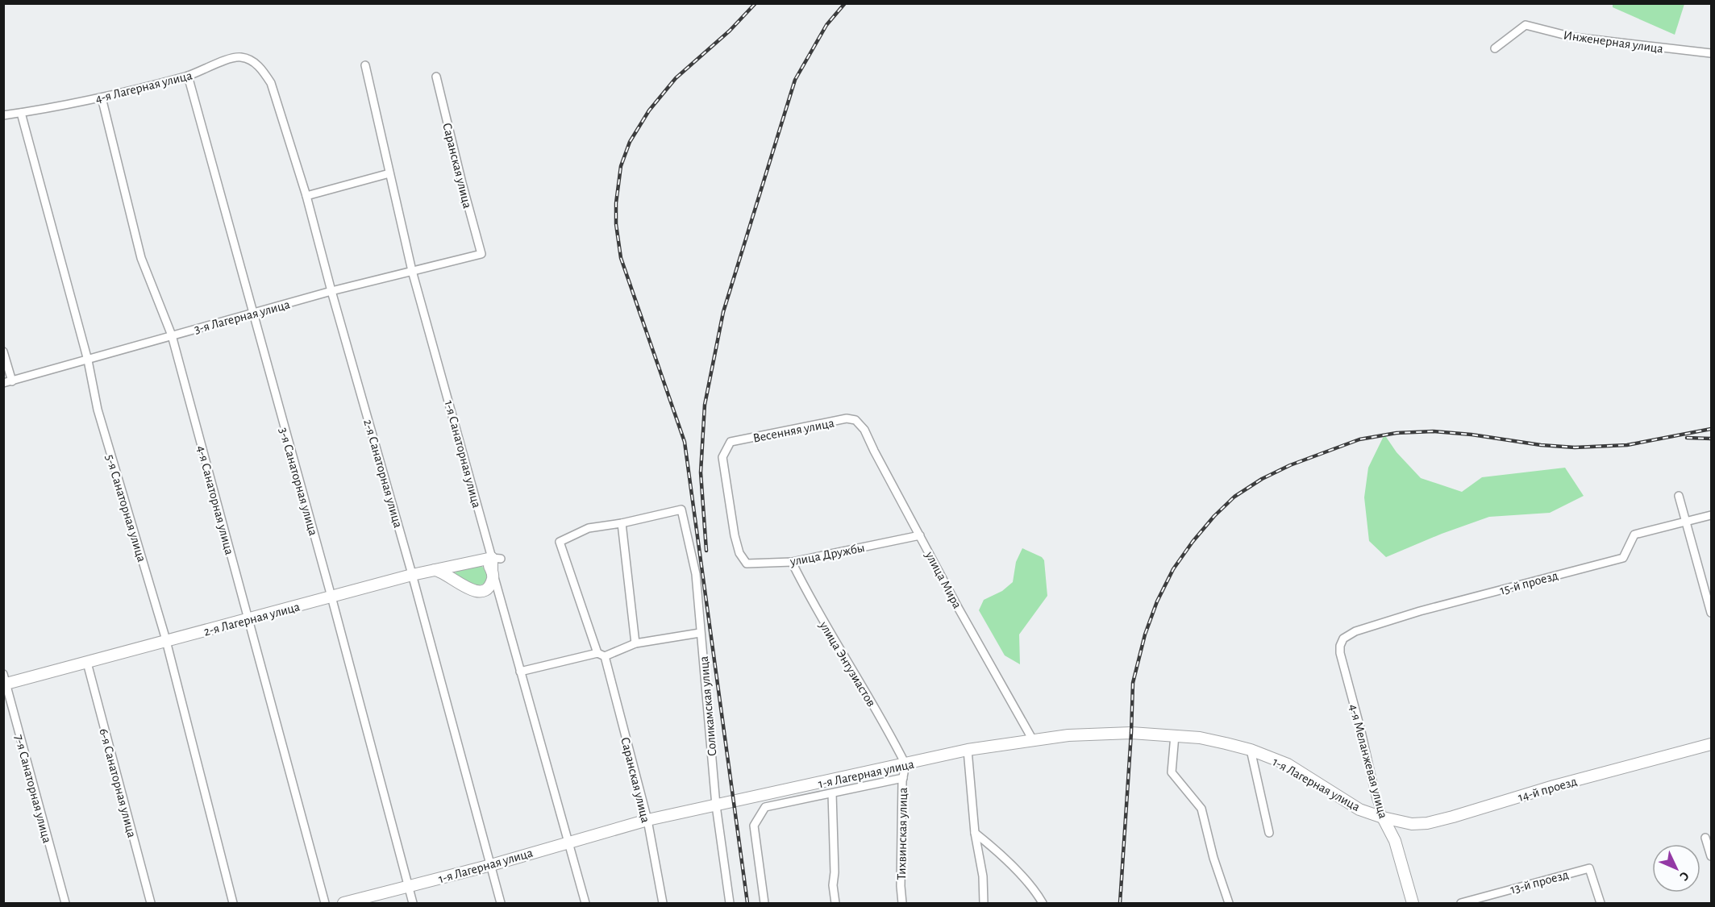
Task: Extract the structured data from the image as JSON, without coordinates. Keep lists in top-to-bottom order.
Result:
{
  "streets": {
    "main road": [
      "1-я Санаторная улица",
      "2-я Лагерная улица",
      "4-я Меланжевая улица",
      "1-я Лагерная улица",
      "14-й проезд"
    ],
    "street": [
      "Инженерная улица",
      "4-я Лагерная улица",
      "Саранская улица",
      "3-я Лагерная улица",
      "Весенняя улица",
      "2-я Санаторная улица",
      "3-я Санаторная улица",
      "4-я Санаторная улица",
      "5-я Санаторная улица",
      "улица Дружбы",
      "улица Мира",
      "15-й проезд",
      "улица Энтузиастов",
      "Соликамская улица",
      "6-я Санаторная улица",
      "7-я Санаторная улица",
      "Тихвинская улица",
      "13-й проезд"
    ]
  },
  "crossings": [
    ["4-я Лагерная улица", "2-я Санаторная улица"],
    ["4-я Лагерная улица", "3-я Санаторная улица"],
    ["4-я Лагерная улица", "4-я Санаторная улица"],
    ["4-я Лагерная улица", "5-я Санаторная улица"],
    ["Саранская улица", "3-я Лагерная улица"],
    ["Саранская улица", "Соликамская улица"],
    ["Саранская улица", "1-я Лагерная улица"],
    ["3-я Лагерная улица", "1-я Санаторная улица"],
    ["3-я Лагерная улица", "2-я Санаторная улица"],
    ["3-я Лагерная улица", "3-я Санаторная улица"],
    ["3-я Лагерная улица", "4-я Санаторная улица"],
    ["3-я Лагерная улица", "5-я Санаторная улица"],
    ["Весенняя улица", "улица Дружбы"],
    ["Весенняя улица", "улица Мира"],
    ["1-я Санаторная улица", "2-я Лагерная улица"],
    ["1-я Санаторная улица", "1-я Лагерная улица"],
    ["2-я Санаторная улица", "2-я Лагерная улица"],
    ["2-я Санаторная улица", "1-я Лагерная улица"],
    ["3-я Санаторная улица", "2-я Лагерная улица"],
    ["3-я Санаторная улица", "1-я Лагерная улица"],
    ["4-я Санаторная улица", "2-я Лагерная улица"],
    ["5-я Санаторная улица", "2-я Лагерная улица"],
    ["улица Дружбы", "улица Мира"],
    ["улица Дружбы", "улица Энтузиастов"],
    ["улица Мира", "1-я Лагерная улица"],
    ["15-й проезд", "4-я Меланжевая улица"],
    ["2-я Лагерная улица", "6-я Санаторная улица"],
    ["2-я Лагерная улица", "7-я Санаторная улица"],
    ["улица Энтузиастов", "1-я Лагерная улица"],
    ["улица Энтузиастов", "Тихвинская улица"],
    ["Соликамская улица", "1-я Лагерная улица"],
    ["4-я Меланжевая улица", "1-я Лагерная улица"],
    ["4-я Меланжевая улица", "14-й проезд"],
    ["1-я Лагерная улица", "14-й проезд"],
    ["1-я Лагерная улица", "Тихвинская улица"]
  ],
  "north": "bottom right"
}
